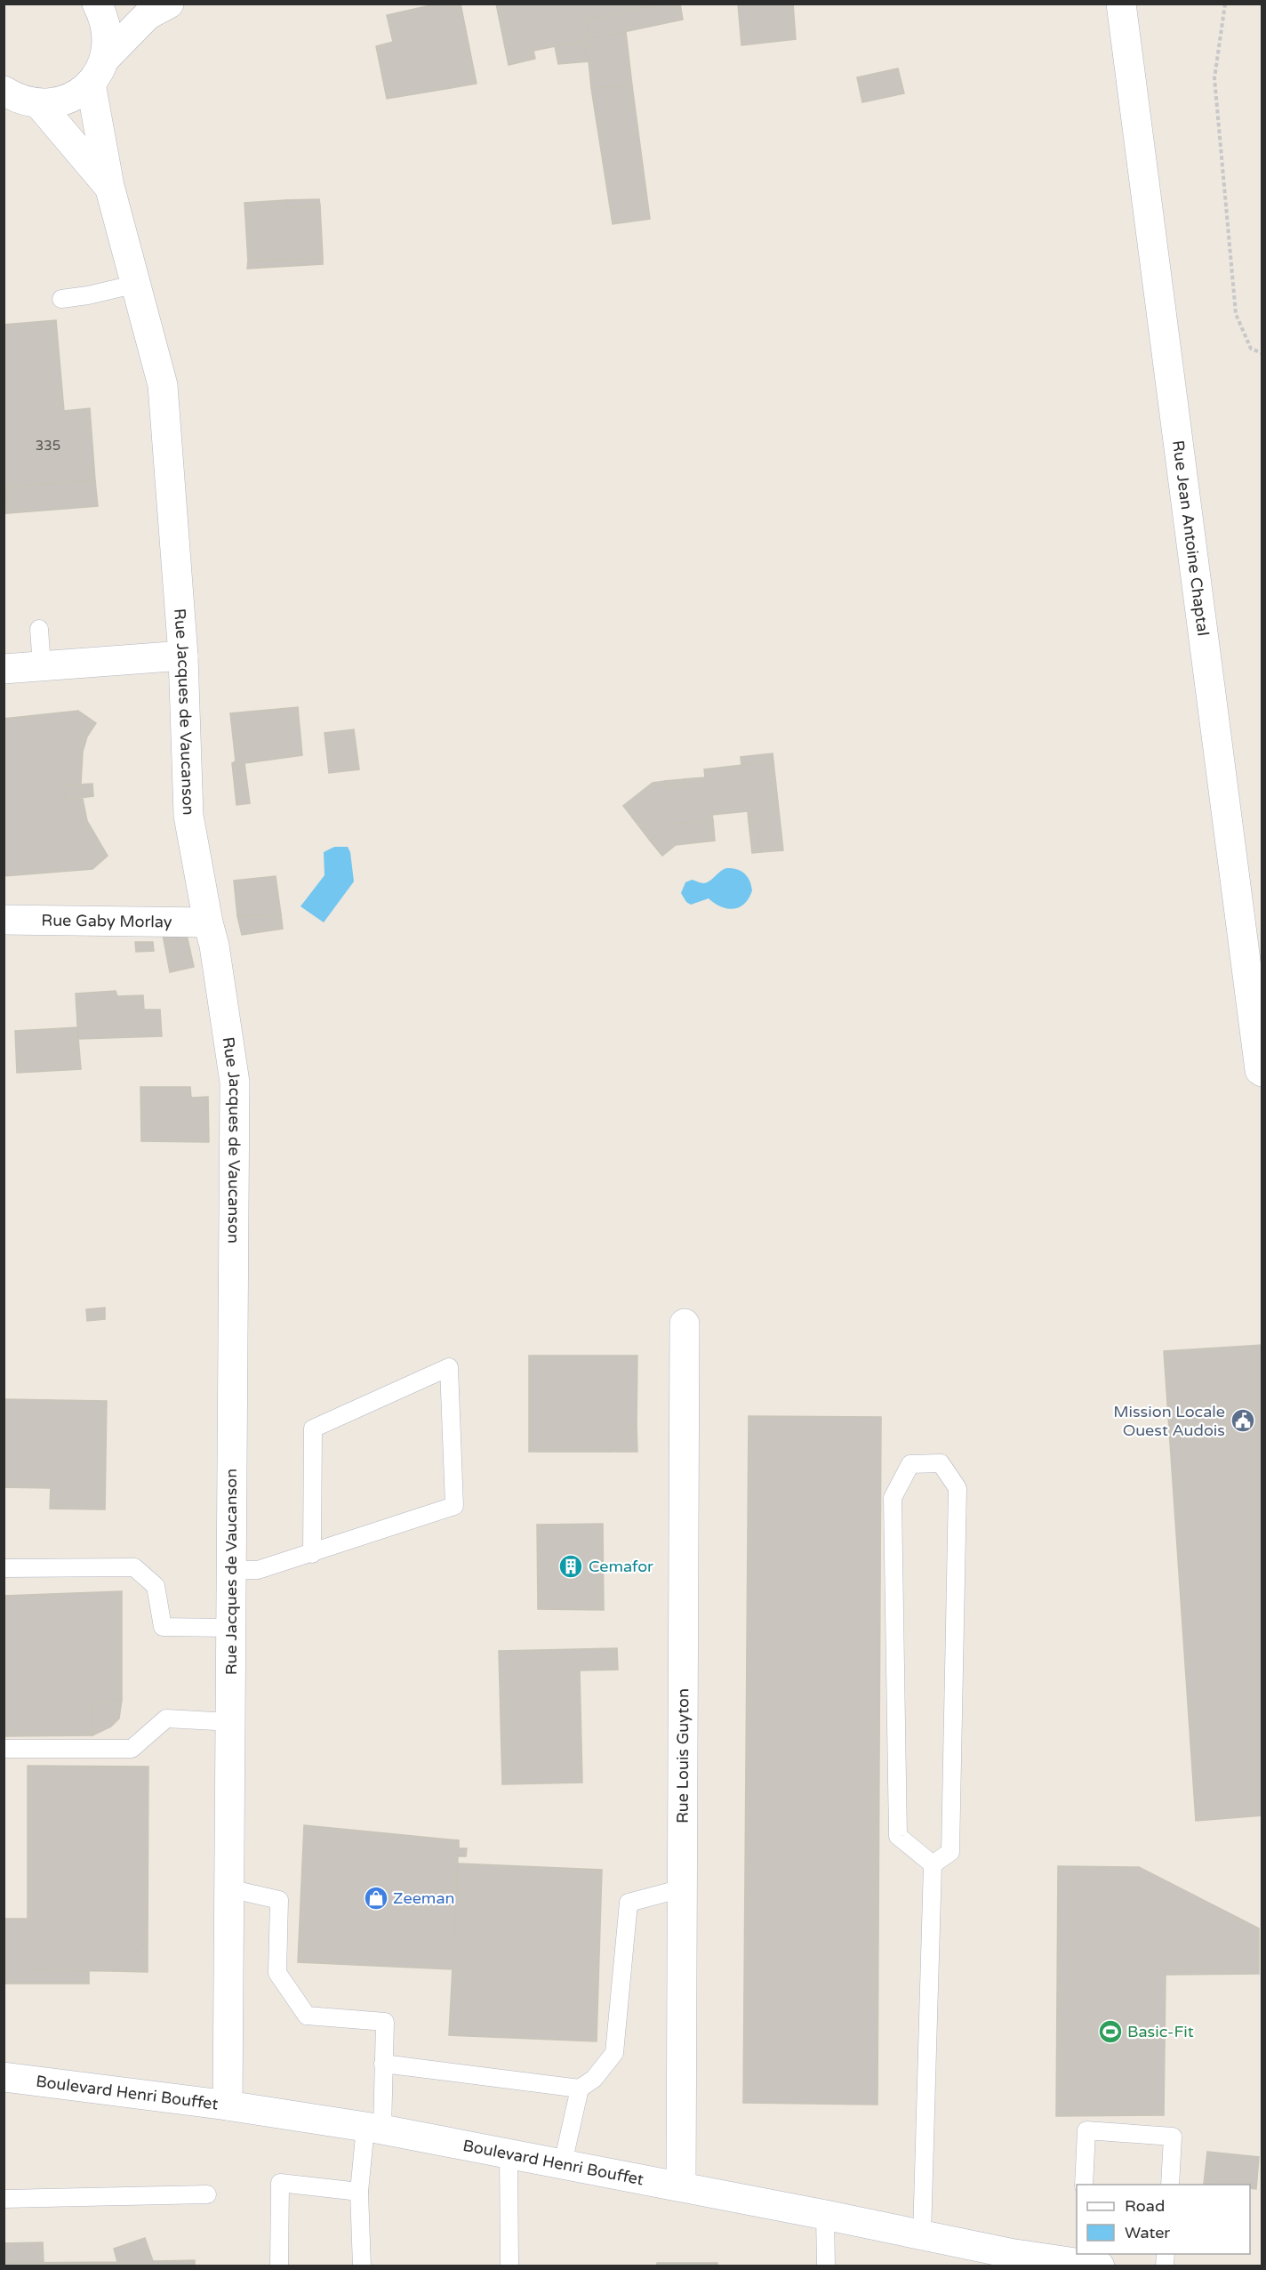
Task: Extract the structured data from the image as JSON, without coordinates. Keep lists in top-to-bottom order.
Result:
{
  "streets": {
    "street": [
      "Rue Jean Antoine Chaptal",
      "Rue Jacques de Vaucanson",
      "Rue Gaby Morlay",
      "Rue Louis Guyton",
      "Boulevard Henri Bouffet"
    ]
  },
  "crossings": [
    ["Rue Jacques de Vaucanson", "Rue Gaby Morlay"],
    ["Rue Jacques de Vaucanson", "Boulevard Henri Bouffet"],
    ["Rue Louis Guyton", "Boulevard Henri Bouffet"]
  ],
  "places": {
    "public building": ["Mission Locale Ouest Audois"],
    "building": ["Cemafor"],
    "shop": ["Zeeman"],
    "sports": ["Basic-Fit"]
  },
  "house_numbers": ["335"],
  "legend": ["Road", "Water"]
}
